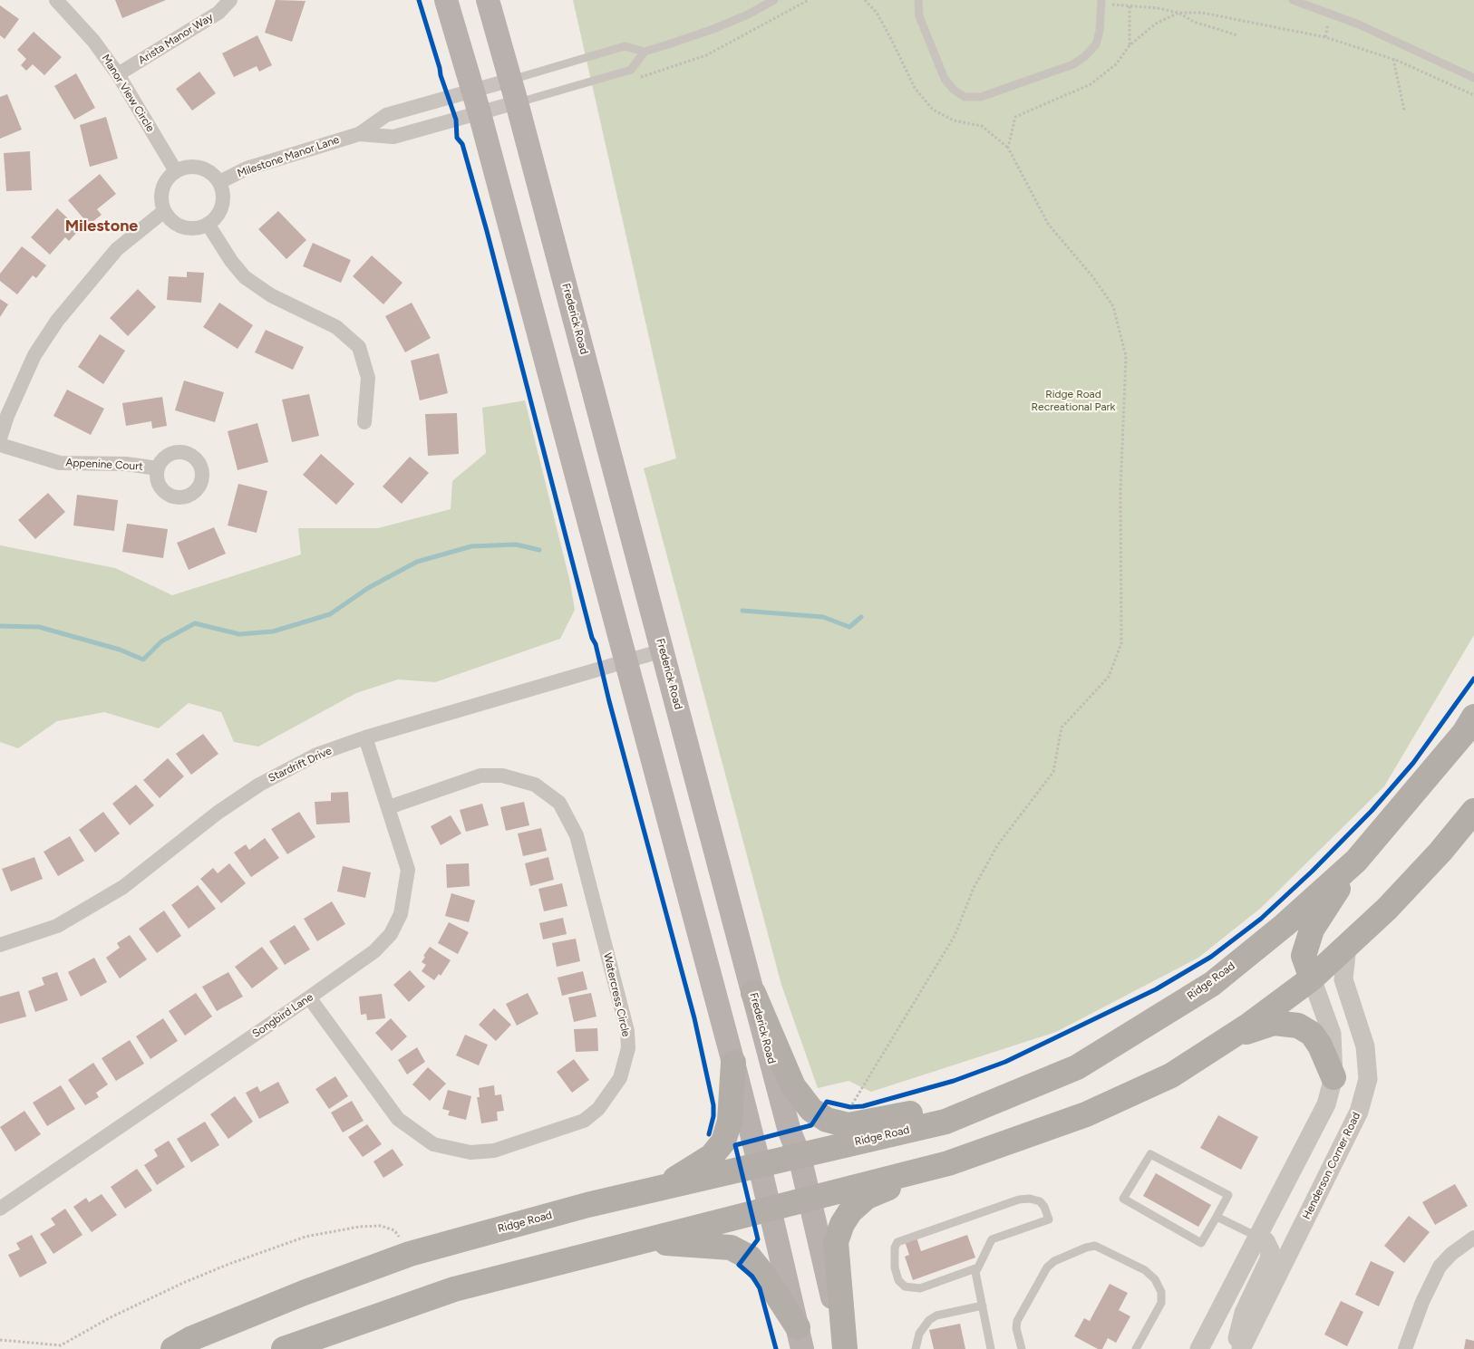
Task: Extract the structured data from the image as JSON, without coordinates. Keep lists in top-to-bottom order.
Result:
{
  "streets": {
    "highway": ["Ridge Road"],
    "main road": ["Frederick Road"],
    "street": [
      "Arista Manor Way",
      "Manor View Circle",
      "Milestone Manor Lane",
      "Appenine Court",
      "Stardrift Drive",
      "Watercress Circle",
      "Songbird Lane",
      "Henderson Corner Road"
    ]
  },
  "crossings": [
    ["Arista Manor Way", "Manor View Circle"],
    ["Manor View Circle", "Milestone Manor Lane"],
    ["Milestone Manor Lane", "Frederick Road"],
    ["Frederick Road", "Stardrift Drive"],
    ["Frederick Road", "Ridge Road"],
    ["Stardrift Drive", "Songbird Lane"],
    ["Watercress Circle", "Songbird Lane"]
  ],
  "districts": ["Milestone"],
  "parks": ["Ridge Road Recreational Park"]
}
